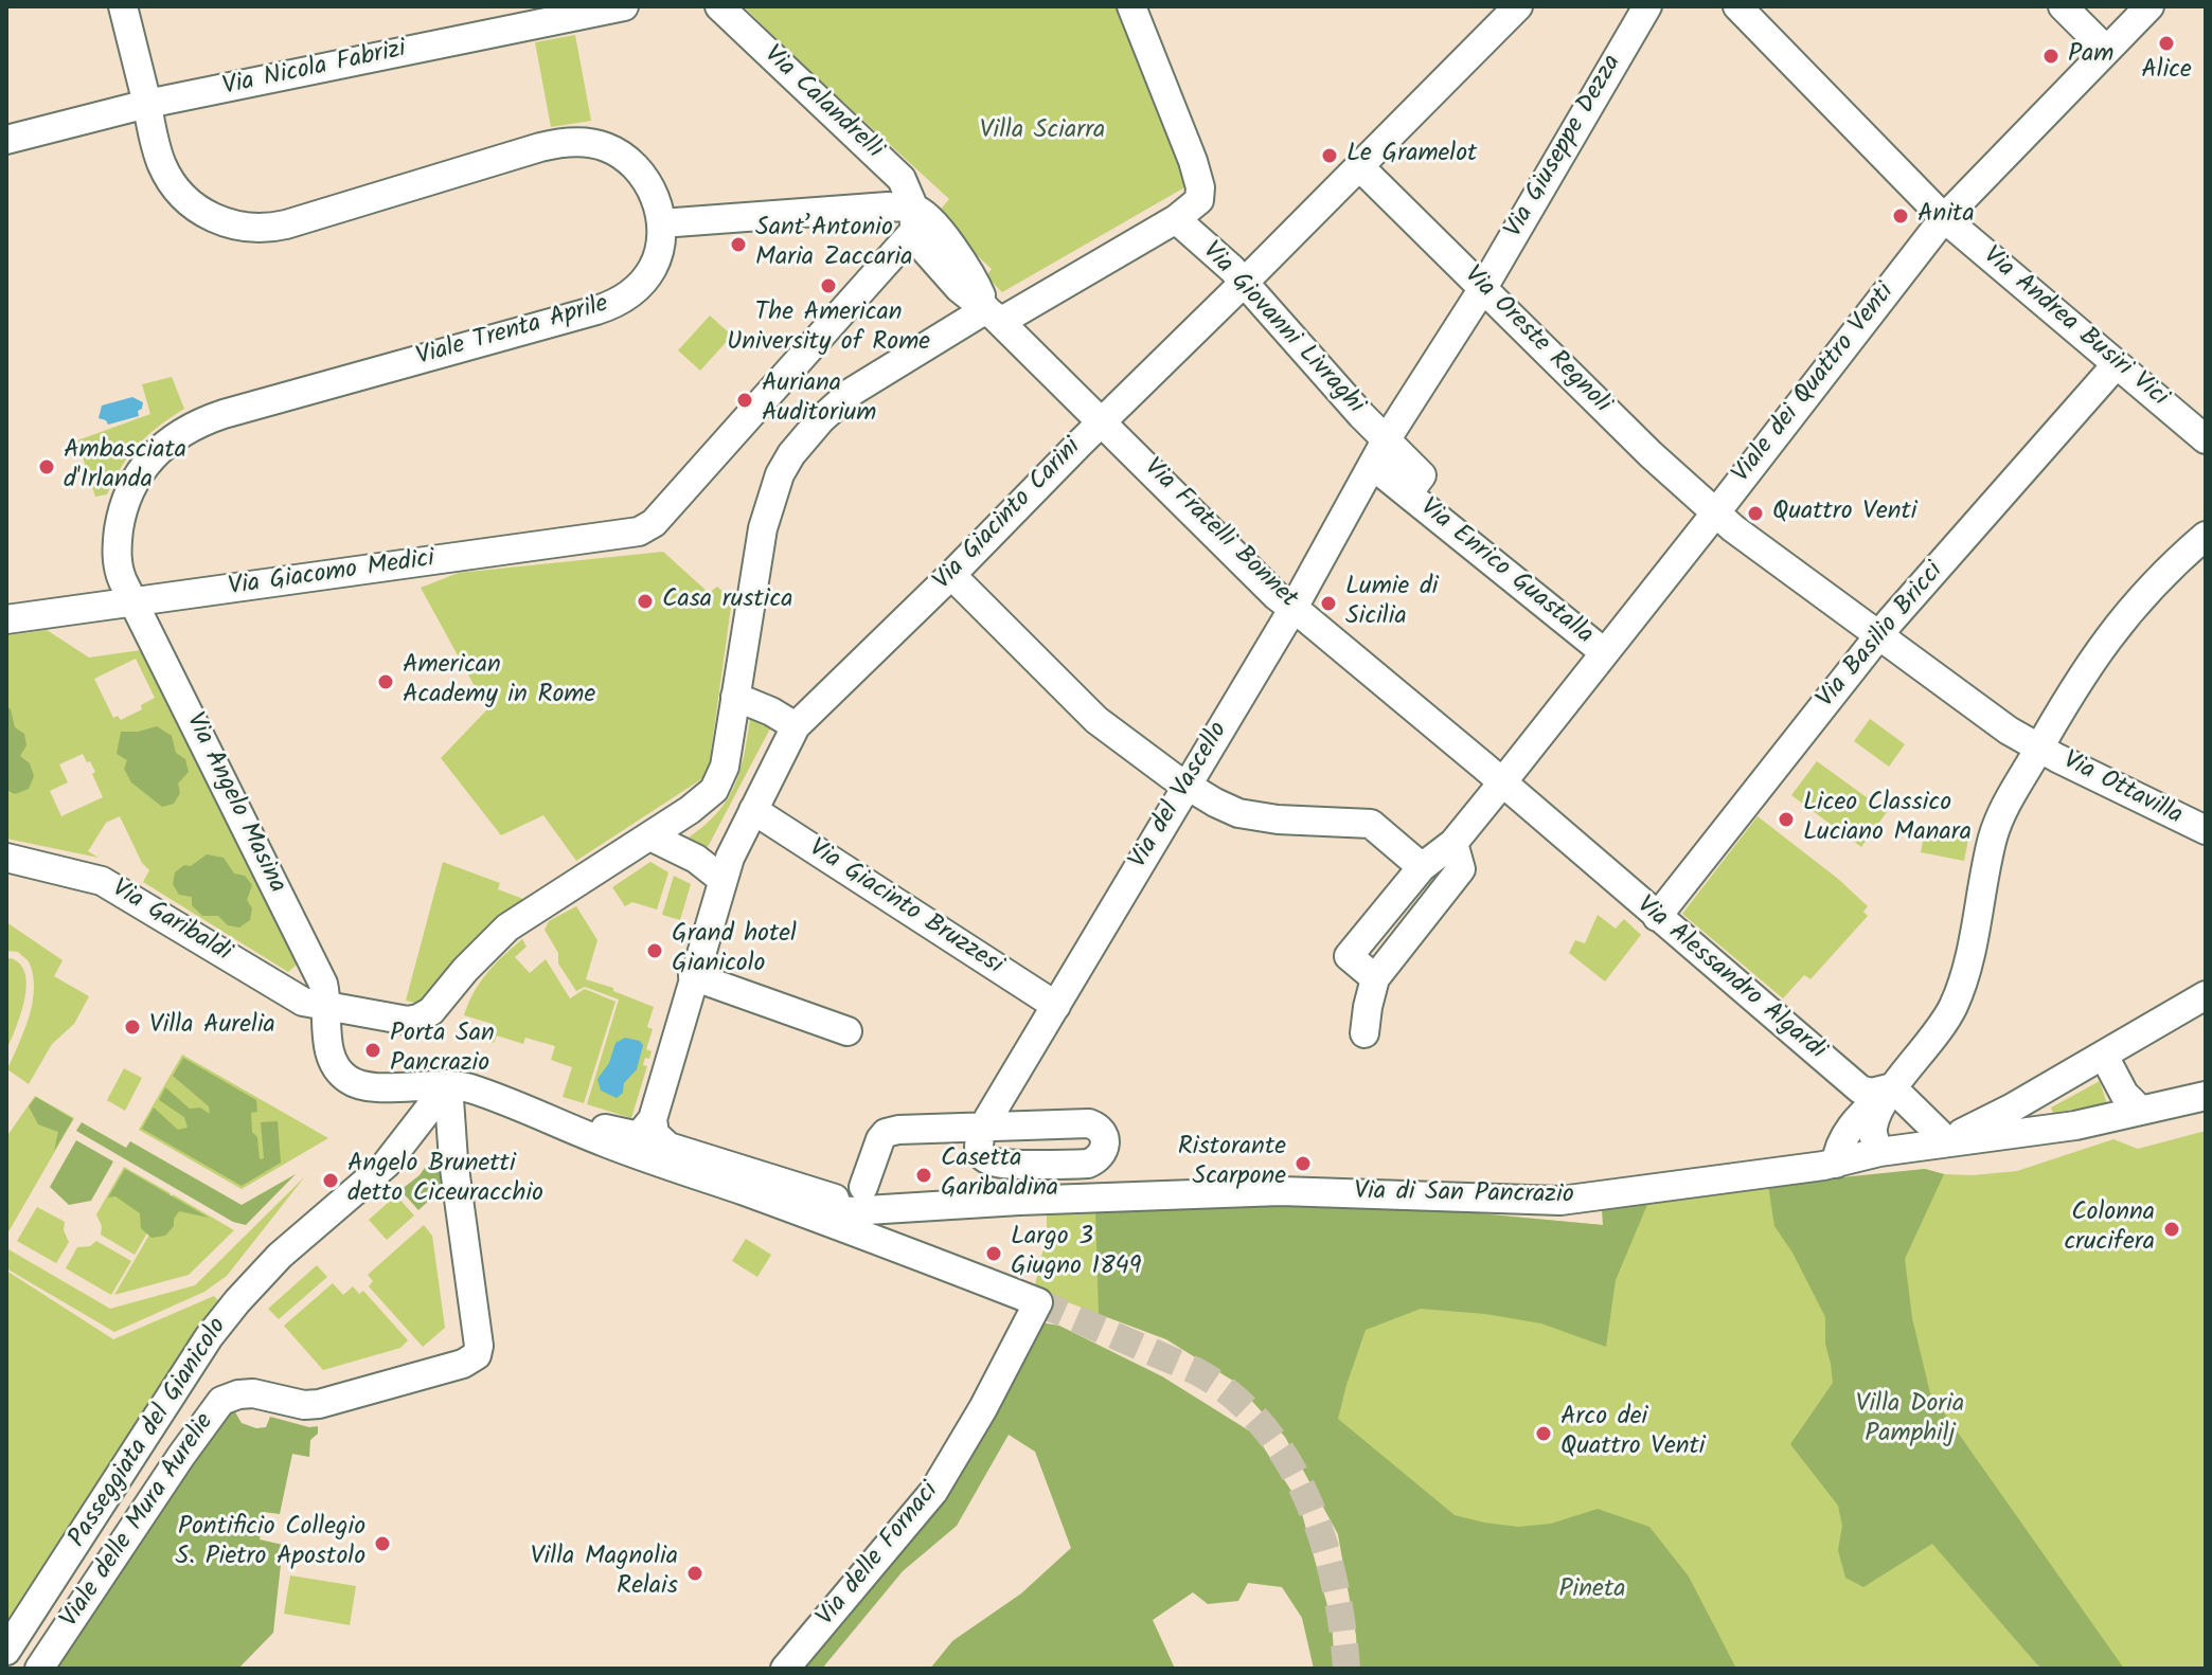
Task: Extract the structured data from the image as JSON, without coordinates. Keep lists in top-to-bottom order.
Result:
{
  "streets": {
    "street": [
      "Via Nicola Fabrizi",
      "Via Calandrelli",
      "Via Giuseppe Dezza",
      "Via Andrea Busiri Vici",
      "Via Giovanni Livraghi",
      "Viale Trenta Aprile",
      "Via Oreste Regnoli",
      "Viale dei Quattro Venti",
      "Via Giacinto Carini",
      "Via Fratelli Bonnet",
      "Via Enrico Guastalla",
      "Via Giacomo Medici",
      "Via Basilio Bricci",
      "Via Ottavilla",
      "Via del Vascello",
      "Via Angelo Masina",
      "Via Giacinto Bruzzesi",
      "Via Garibaldi",
      "Via Alessandro Algardi",
      "Via di San Pancrazio",
      "Passeggiata del Gianicolo",
      "Viale delle Mura Aurelie",
      "Via delle Fornaci"
    ]
  },
  "crossings": [
    ["Via Nicola Fabrizi", "Viale Trenta Aprile"],
    ["Via Calandrelli", "Via Fratelli Bonnet"],
    ["Via Calandrelli", "Via Giacomo Medici"],
    ["Via Giuseppe Dezza", "Via Oreste Regnoli"],
    ["Via Giuseppe Dezza", "Via del Vascello"],
    ["Via Andrea Busiri Vici", "Viale dei Quattro Venti"],
    ["Via Andrea Busiri Vici", "Via Basilio Bricci"],
    ["Via Giovanni Livraghi", "Via Giacinto Carini"],
    ["Via Giovanni Livraghi", "Via Enrico Guastalla"],
    ["Via Giovanni Livraghi", "Via del Vascello"],
    ["Viale Trenta Aprile", "Via Giacomo Medici"],
    ["Viale Trenta Aprile", "Via Angelo Masina"],
    ["Via Oreste Regnoli", "Viale dei Quattro Venti"],
    ["Via Oreste Regnoli", "Via Giacinto Carini"],
    ["Via Oreste Regnoli", "Via Basilio Bricci"],
    ["Via Oreste Regnoli", "Via Ottavilla"],
    ["Via Oreste Regnoli", "Via del Vascello"],
    ["Viale dei Quattro Venti", "Via Fratelli Bonnet"],
    ["Viale dei Quattro Venti", "Via Enrico Guastalla"],
    ["Viale dei Quattro Venti", "Via Alessandro Algardi"],
    ["Via Giacinto Carini", "Via Fratelli Bonnet"],
    ["Via Giacinto Carini", "Via Giacinto Bruzzesi"],
    ["Via Giacinto Carini", "Via di San Pancrazio"],
    ["Via Fratelli Bonnet", "Via del Vascello"],
    ["Via Fratelli Bonnet", "Via Alessandro Algardi"],
    ["Via Giacomo Medici", "Via Angelo Masina"],
    ["Via Basilio Bricci", "Via Ottavilla"],
    ["Via Basilio Bricci", "Via Alessandro Algardi"],
    ["Via del Vascello", "Via Giacinto Bruzzesi"],
    ["Via Angelo Masina", "Via Garibaldi"],
    ["Via Angelo Masina", "Via di San Pancrazio"],
    ["Via di San Pancrazio", "Passeggiata del Gianicolo"],
    ["Via di San Pancrazio", "Viale delle Mura Aurelie"],
    ["Via di San Pancrazio", "Via delle Fornaci"],
    ["Passeggiata del Gianicolo", "Viale delle Mura Aurelie"]
  ],
  "parks": ["Villa Sciarra", "Villa Doria Pamphilj", "Pineta"],
  "places": [
    "Alice",
    "Pam",
    "Le Gramelot",
    "Anita",
    "Sant’Antonio Maria Zaccaria",
    "The American University of Rome",
    "Auriana Auditorium",
    "Ambasciata d'Irlanda",
    "Quattro Venti",
    "Casa rustica",
    "Lumie di Sicilia",
    "American Academy in Rome",
    "Liceo Classico Luciano Manara",
    "Grand hotel Gianicolo",
    "Villa Aurelia",
    "Porta San Pancrazio",
    "Ristorante Scarpone",
    "Casetta Garibaldina",
    "Angelo Brunetti detto Ciceuracchio",
    "Colonna crucifera",
    "Largo 3 Giugno 1849",
    "Arco dei Quattro Venti",
    "Pontificio Collegio S. Pietro Apostolo",
    "Villa Magnolia Relais"
  ]
}
